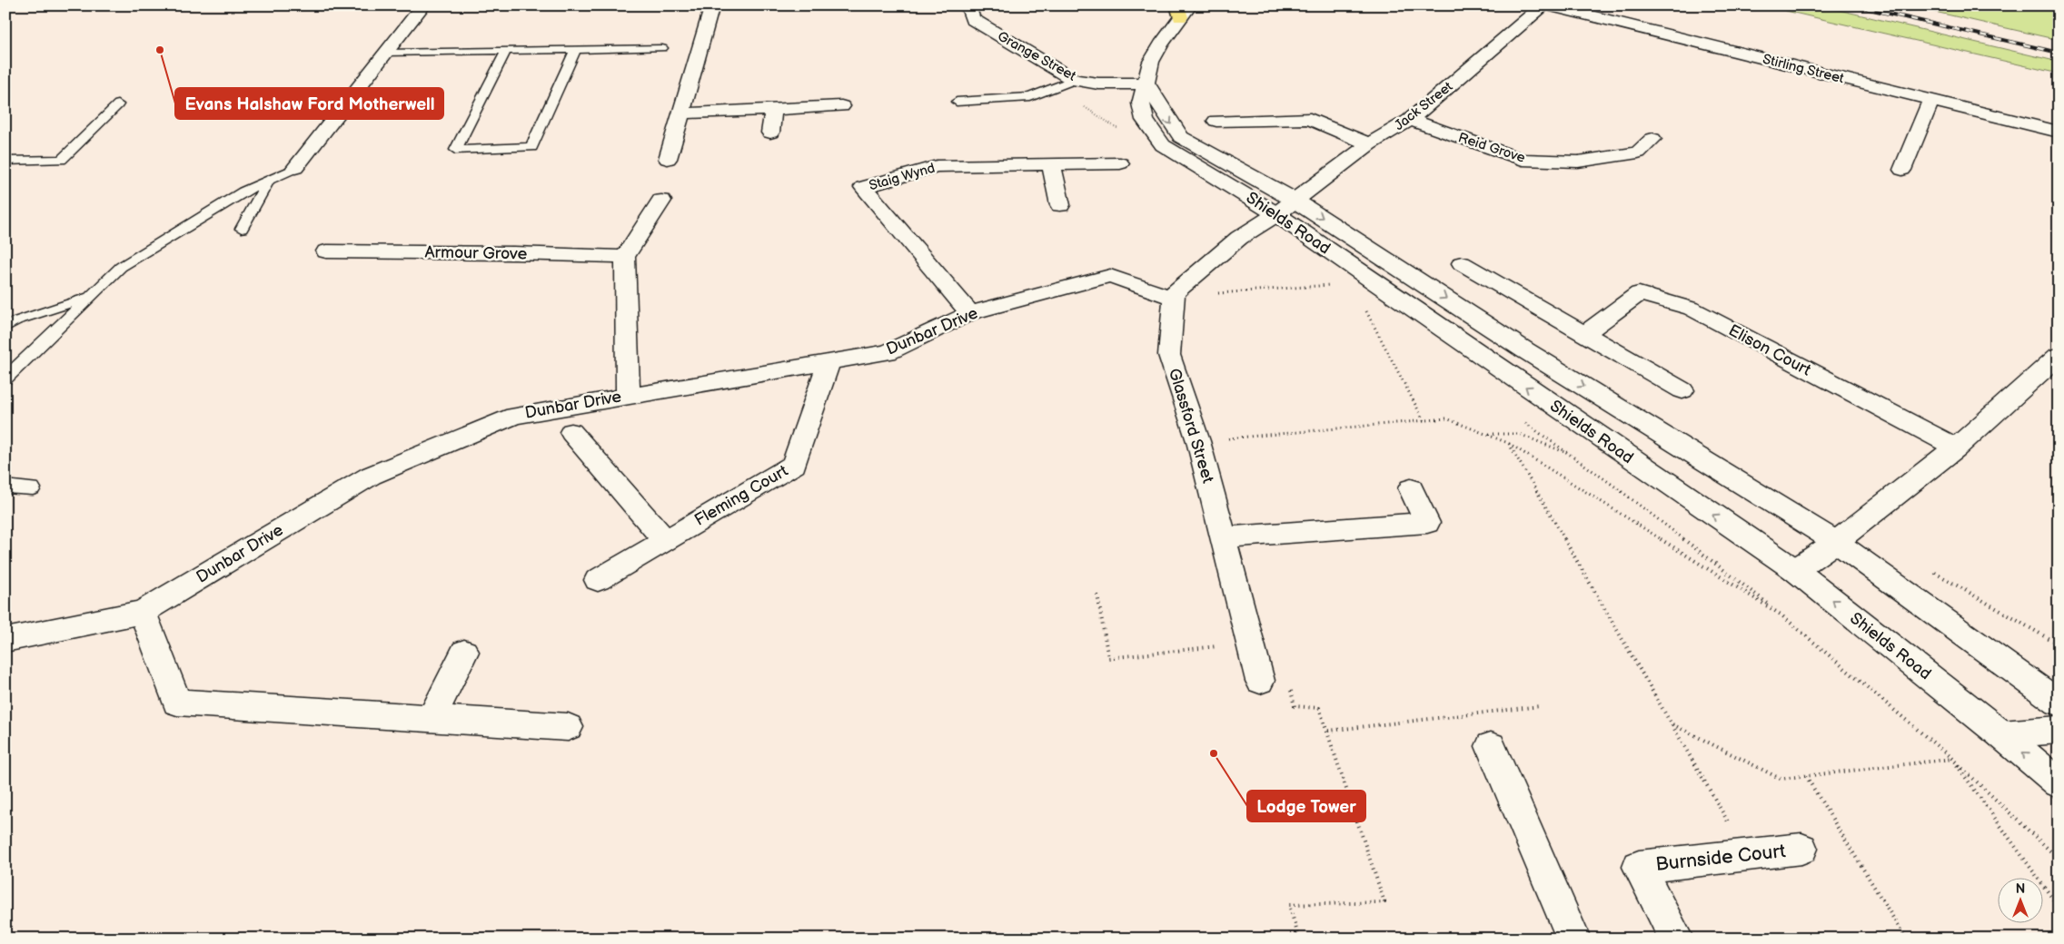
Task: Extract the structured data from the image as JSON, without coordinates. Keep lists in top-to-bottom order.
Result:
{
  "streets": {
    "street": [
      "Grange Street",
      "Stirling Street",
      "Jack Street",
      "Reid Grove",
      "Staig Wynd",
      "Shields Road",
      "Armour Grove",
      "Dunbar Drive",
      "Elison Court",
      "Glassford Street",
      "Fleming Court",
      "Burnside Court"
    ]
  },
  "crossings": [
    ["Grange Street", "Shields Road"],
    ["Jack Street", "Reid Grove"],
    ["Jack Street", "Shields Road"],
    ["Staig Wynd", "Dunbar Drive"],
    ["Dunbar Drive", "Glassford Street"],
    ["Dunbar Drive", "Fleming Court"]
  ],
  "places": ["Evans Halshaw Ford Motherwell", "Lodge Tower"],
  "north": "top"
}
